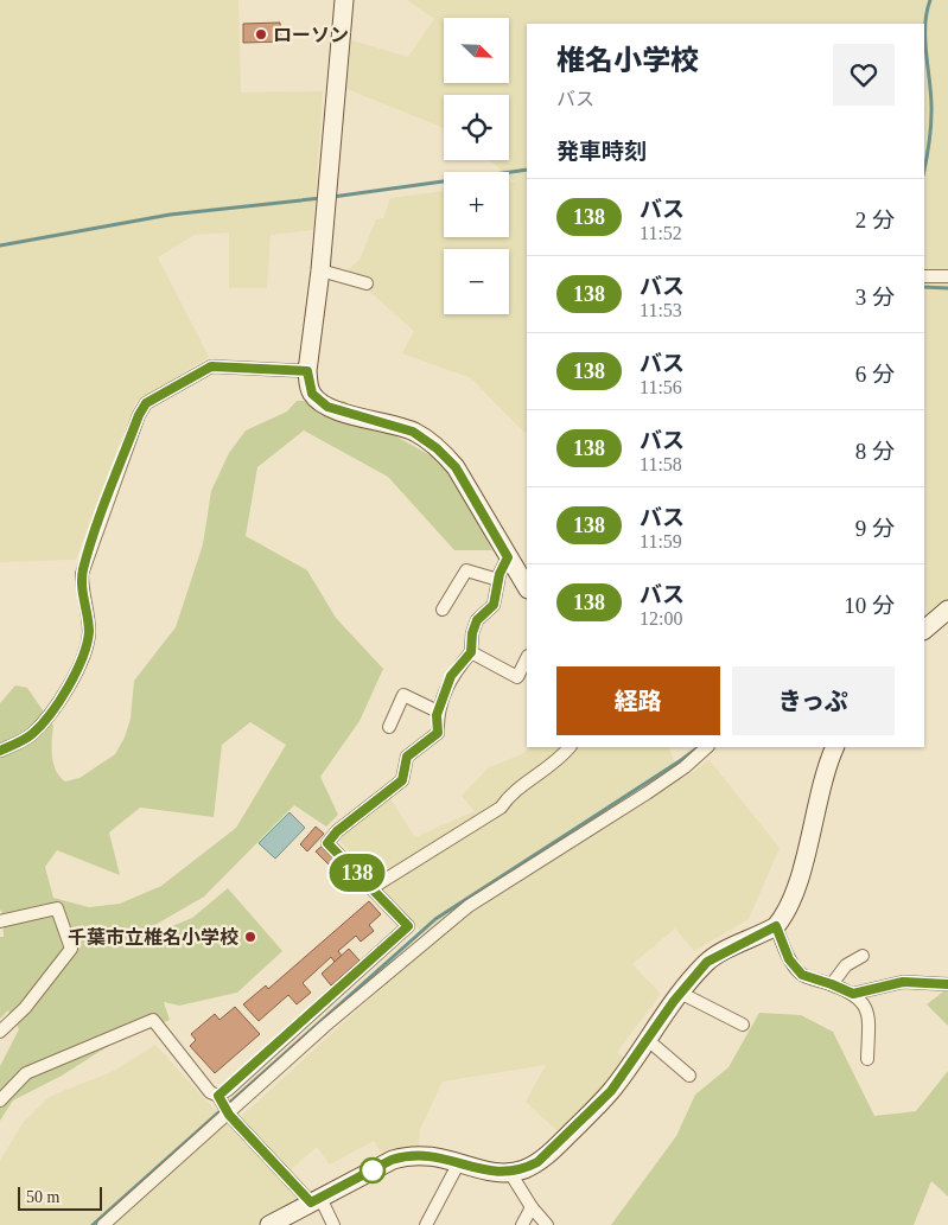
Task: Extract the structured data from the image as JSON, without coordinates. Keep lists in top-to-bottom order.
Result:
{
  "places": ["ローソン", "千葉市立椎名小学校"],
  "lines": ["bus line 138"],
  "scale_bar": "50 m",
  "north": "bottom right",
  "page": {
    "on_map": "138",
    "map_buttons": ["+", "−"],
    "heading": [
      ["椎名小学校", "バス"],
      "発車時刻"
    ],
    "list": [
      {
        "mark": "138",
        "name": "バス",
        "note": "11:52",
        "value": "2 分"
      },
      {
        "mark": "138",
        "name": "バス",
        "note": "11:53",
        "value": "3 分"
      },
      {
        "mark": "138",
        "name": "バス",
        "note": "11:56",
        "value": "6 分"
      },
      {
        "mark": "138",
        "name": "バス",
        "note": "11:58",
        "value": "8 分"
      },
      {
        "mark": "138",
        "name": "バス",
        "note": "11:59",
        "value": "9 分"
      },
      {
        "mark": "138",
        "name": "バス",
        "note": "12:00",
        "value": "10 分"
      }
    ],
    "buttons": ["経路", "きっぷ"],
    "scale": "50 m"
  }
}
